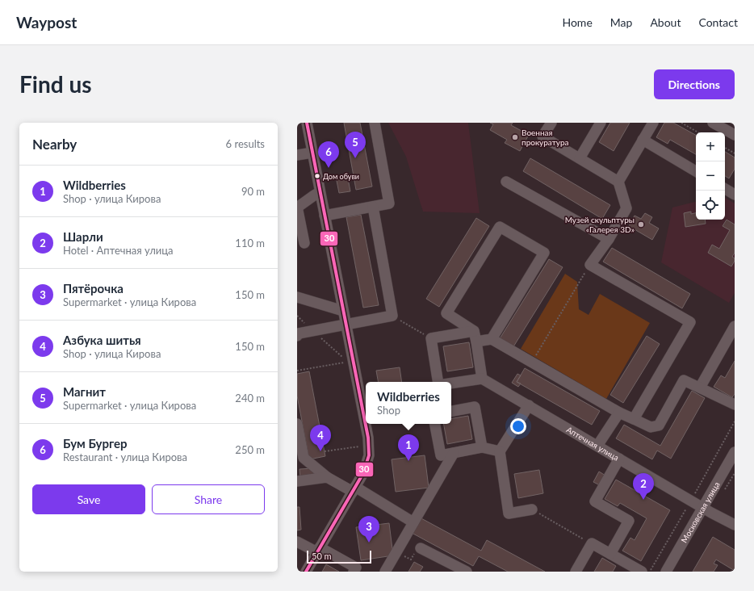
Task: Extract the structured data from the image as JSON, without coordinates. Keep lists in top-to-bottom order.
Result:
{
  "streets": {
    "street": ["Аптечная улица", "Московская улица"]
  },
  "crossings": [
    ["Аптечная улица", "Московская улица"]
  ],
  "places": ["Военная прокуратура", "Дом обуви", "Музей скульптуры «Галерея 3D»"],
  "lines": ["transit line 30"],
  "scale_bar": "50 m",
  "page": {
    "header": "Waypost",
    "nav": [
      "Home",
      "Map",
      "About",
      "Contact"
    ],
    "buttons": [
      "Directions",
      ["Save", "Share"]
    ],
    "title": "Find us",
    "heading": ["Nearby", "6 results"],
    "pins": [
      "5",
      "6",
      "4",
      "1",
      "2",
      "3"
    ],
    "map_buttons": ["+", "−"],
    "list": [
      {
        "mark": "1",
        "name": "Wildberries",
        "note": "Shop · улица Кирова",
        "value": "90 m"
      },
      {
        "mark": "2",
        "name": "Шарли",
        "note": "Hotel · Аптечная улица",
        "value": "110 m"
      },
      {
        "mark": "3",
        "name": "Пятёрочка",
        "note": "Supermarket · улица Кирова",
        "value": "150 m"
      },
      {
        "mark": "4",
        "name": "Азбука шитья",
        "note": "Shop · улица Кирова",
        "value": "150 m"
      },
      {
        "mark": "5",
        "name": "Магнит",
        "note": "Supermarket · улица Кирова",
        "value": "240 m"
      },
      {
        "mark": "6",
        "name": "Бум Бургер",
        "note": "Restaurant · улица Кирова",
        "value": "250 m"
      }
    ],
    "popup": ["Wildberries", "Shop"],
    "scale": "50 m"
  }
}
